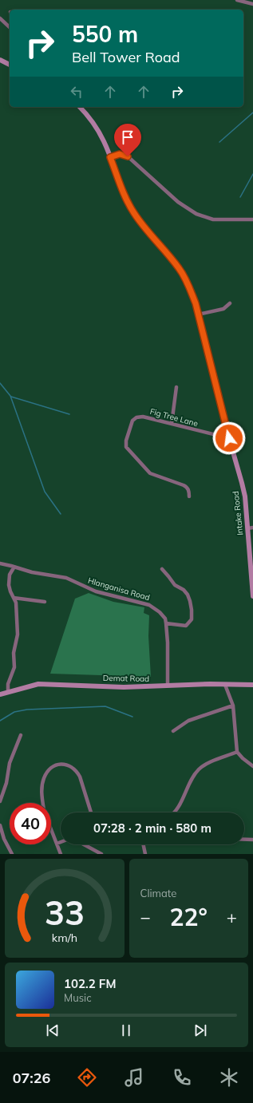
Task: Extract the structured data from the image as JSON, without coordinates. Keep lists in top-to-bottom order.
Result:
{
  "streets": {
    "street": [
      "Fig Tree Lane",
      "Intake Road",
      "Hlanganisa Road",
      "Demat Road"
    ]
  },
  "crossings": [
    ["Fig Tree Lane", "Intake Road"],
    ["Hlanganisa Road", "Demat Road"]
  ],
  "page": {
    "turn": ["550 m", "Bell Tower Road"],
    "limit": "40",
    "trip": "07:28 · 2 min · 580 m",
    "tile": "Climate",
    "heat": ["−", "22°", "+"],
    "song": ["102.2 FM", "Music"],
    "tabs": "07:26",
    "gauge": ["33", "km/h"]
  }
}
